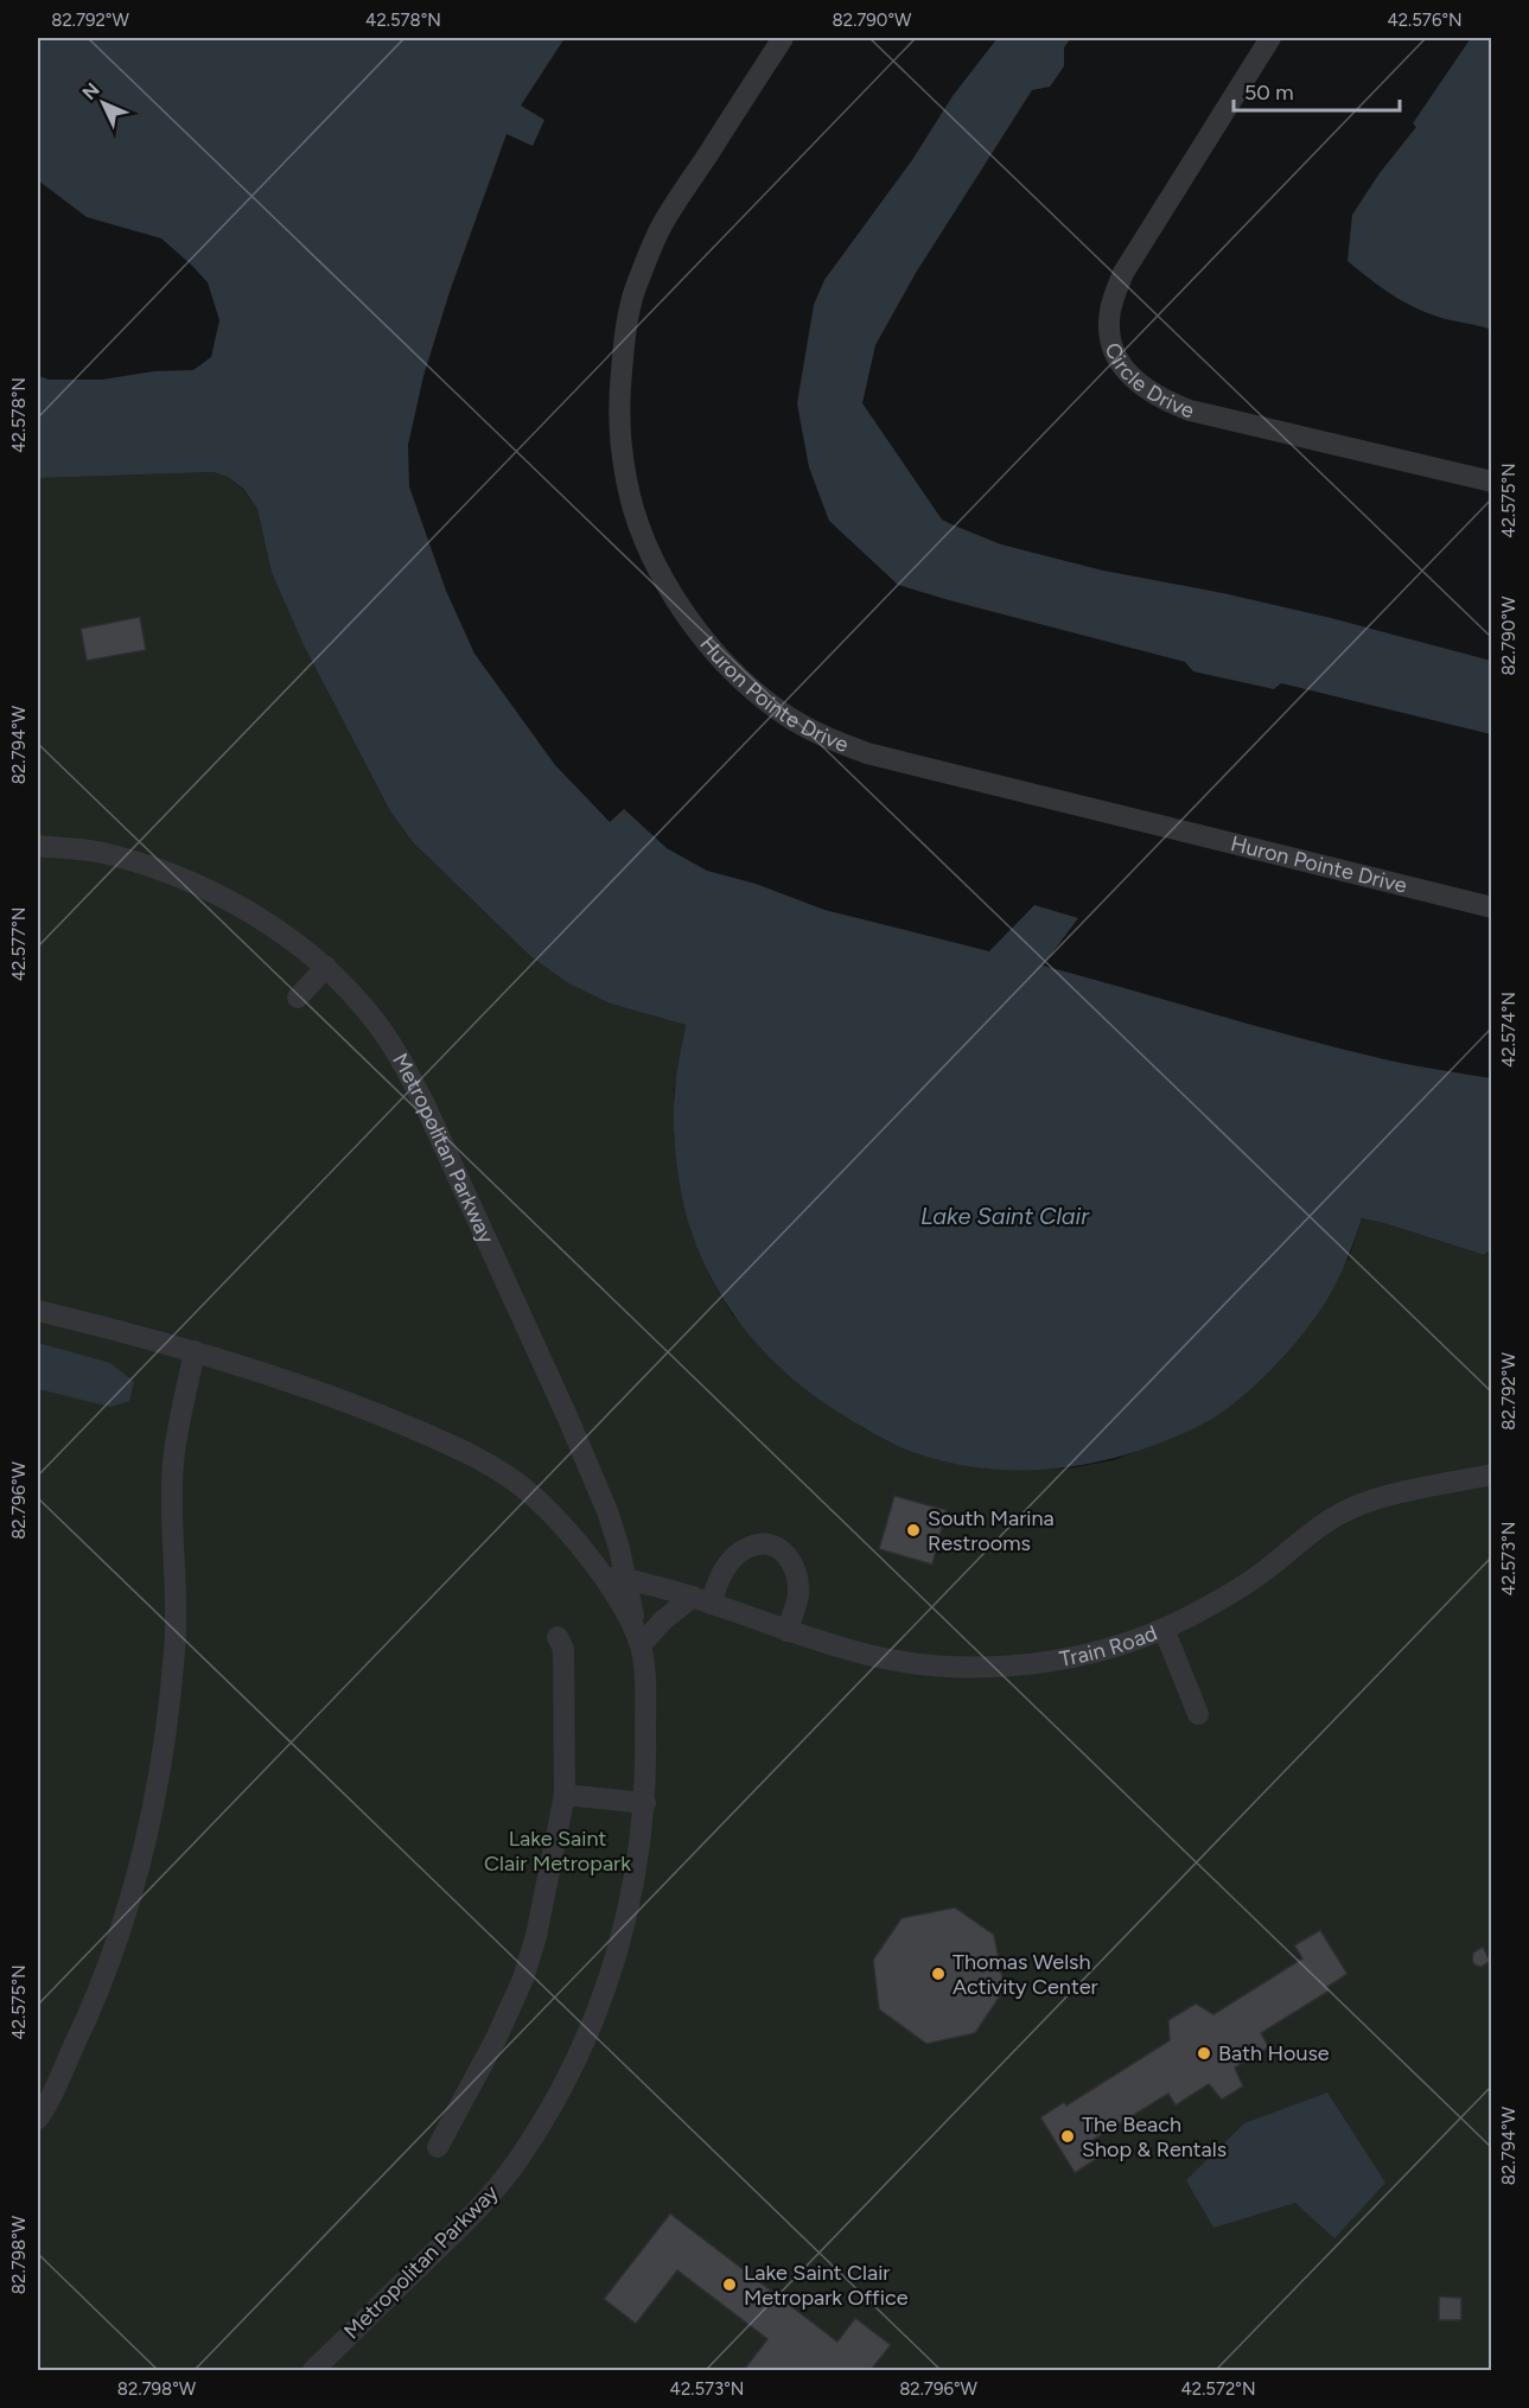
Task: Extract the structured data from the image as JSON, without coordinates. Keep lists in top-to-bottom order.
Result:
{
  "streets": {
    "street": [
      "Circle Drive",
      "Huron Pointe Drive",
      "Metropolitan Parkway",
      "Train Road"
    ]
  },
  "crossings": [
    ["Metropolitan Parkway", "Train Road"]
  ],
  "water": ["Lake Saint Clair"],
  "parks": ["Lake Saint Clair Metropark"],
  "places": [
    "South Marina Restrooms",
    "Thomas Welsh Activity Center",
    "Bath House",
    "The Beach Shop & Rentals",
    "Lake Saint Clair Metropark Office"
  ],
  "scale_bar": "50 m",
  "north": "top left",
  "coordinates": [
    "82.792°W",
    "42.578°N",
    "82.790°W",
    "42.576°N",
    "42.575°N",
    "82.794°W",
    "42.577°N",
    "42.574°N",
    "82.796°W",
    "42.573°N",
    "82.798°W",
    "42.572°N"
  ]
}
